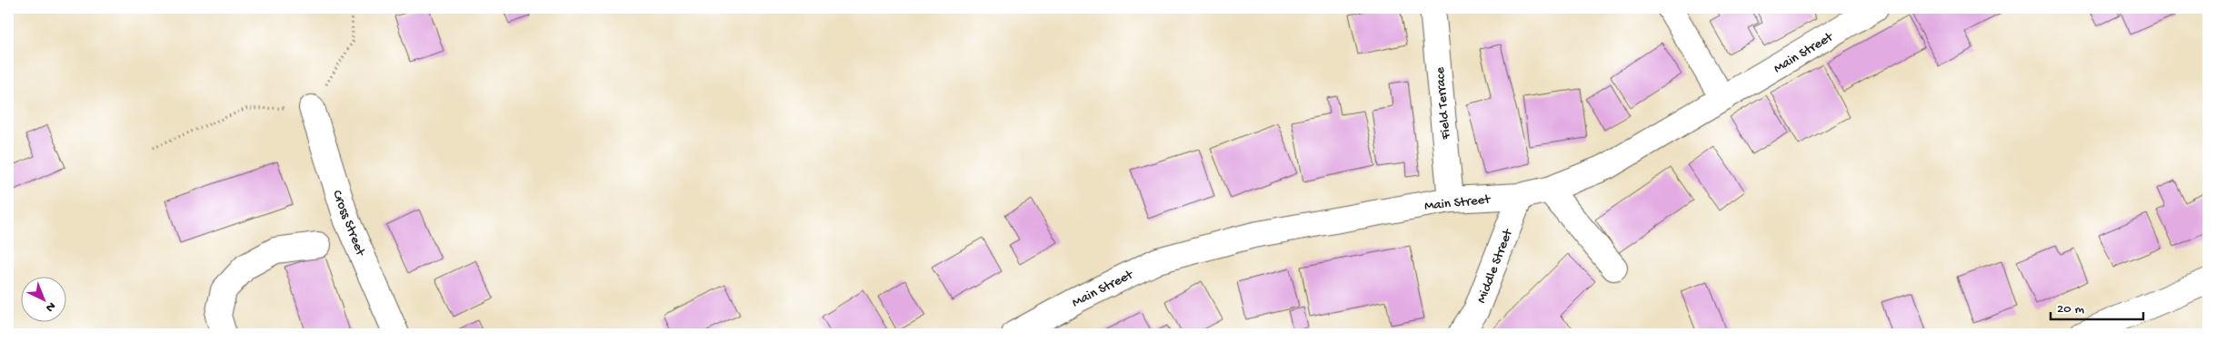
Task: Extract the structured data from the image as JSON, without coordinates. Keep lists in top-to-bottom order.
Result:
{
  "streets": {
    "street": [
      "Main Street",
      "Field Terrace",
      "Cross Street",
      "Middle Street"
    ]
  },
  "crossings": [
    ["Main Street", "Field Terrace"],
    ["Main Street", "Middle Street"]
  ],
  "scale_bar": "20 m",
  "north": "bottom right"
}
